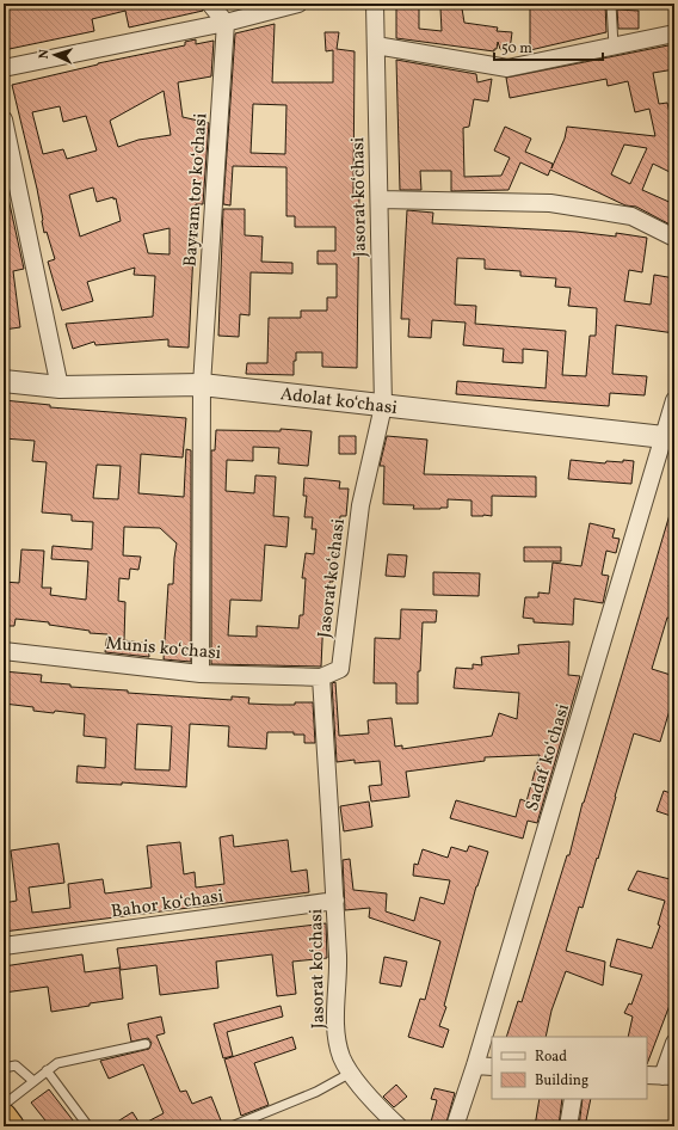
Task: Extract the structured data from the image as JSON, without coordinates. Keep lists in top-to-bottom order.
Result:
{
  "streets": {
    "street": [
      "Bayram tor koʻchasi",
      "Jasorat koʻchasi",
      "Adolat koʻchasi",
      "Munis koʻchasi",
      "Sadaf koʻchasi",
      "Bahor koʻchasi"
    ]
  },
  "crossings": [
    ["Bayram tor koʻchasi", "Adolat koʻchasi"],
    ["Bayram tor koʻchasi", "Munis koʻchasi"],
    ["Jasorat koʻchasi", "Adolat koʻchasi"],
    ["Jasorat koʻchasi", "Munis koʻchasi"],
    ["Jasorat koʻchasi", "Bahor koʻchasi"],
    ["Adolat koʻchasi", "Sadaf koʻchasi"]
  ],
  "legend": ["Road", "Building"],
  "scale_bar": "50 m",
  "north": "left"
}
